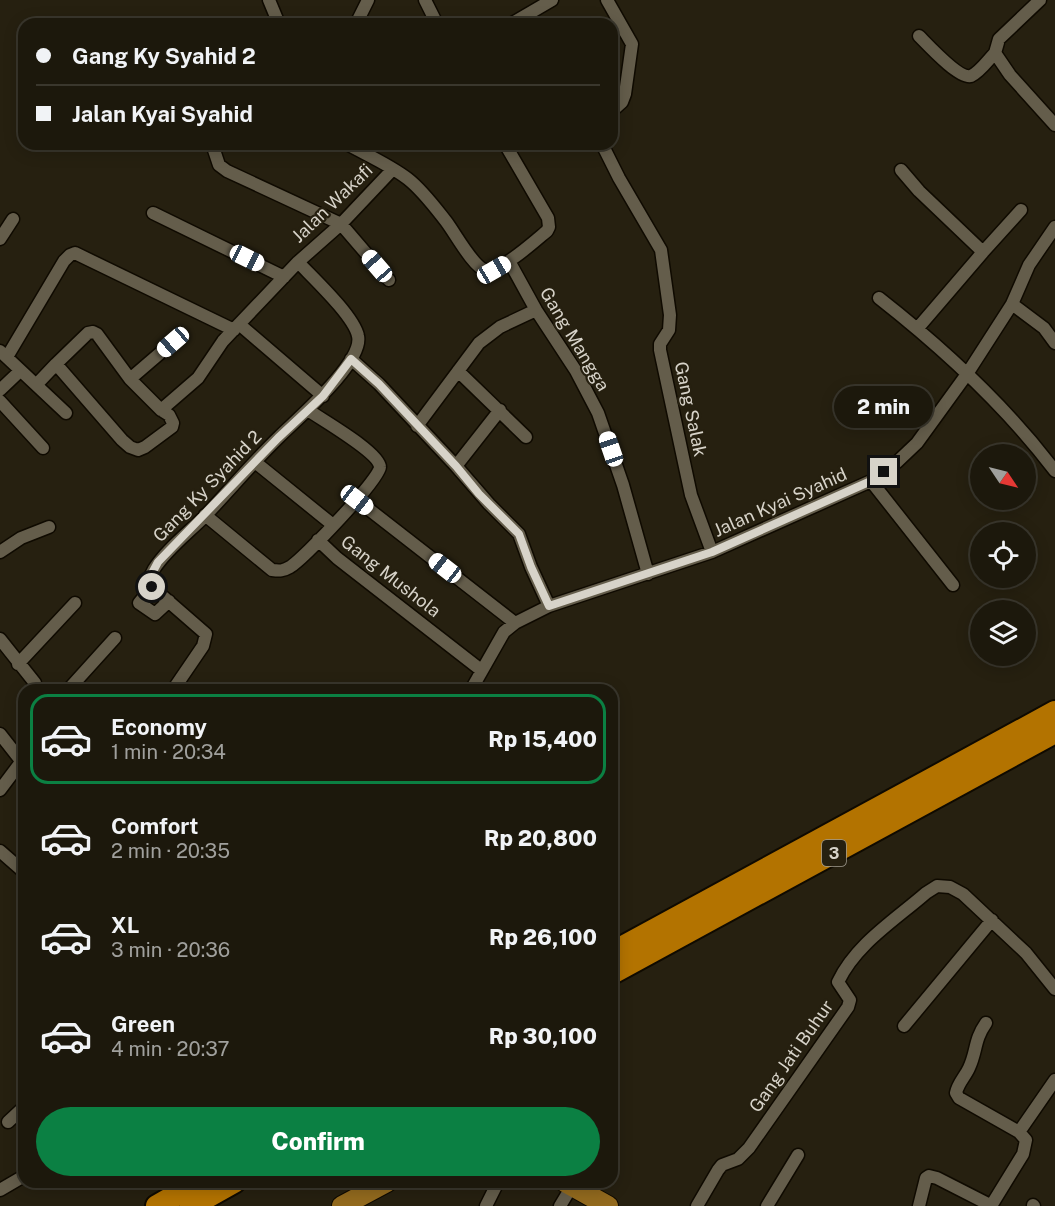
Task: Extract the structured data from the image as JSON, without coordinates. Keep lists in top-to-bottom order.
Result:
{
  "streets": {
    "highway": ["3"],
    "street": [
      "Jalan Wakafi",
      "Gang Mangga",
      "Gang Salak",
      "Gang Ky Syahid 2",
      "Jalan Kyai Syahid",
      "Gang Mushola",
      "Gang Jati Buhur"
    ]
  },
  "crossings": [
    ["Jalan Wakafi", "Gang Mangga"],
    ["Jalan Wakafi", "Gang Ky Syahid 2"],
    ["Gang Mangga", "Jalan Kyai Syahid"],
    ["Gang Salak", "Jalan Kyai Syahid"],
    ["Gang Ky Syahid 2", "Gang Mushola"],
    ["Jalan Kyai Syahid", "Gang Mushola"]
  ],
  "north": "bottom right",
  "page": {
    "banner": ["Gang Ky Syahid 2", "Jalan Kyai Syahid"],
    "bubble": "2 min",
    "list": [
      {
        "name": "Economy",
        "note": "1 min · 20:34",
        "value": "Rp 15,400"
      },
      {
        "name": "Comfort",
        "note": "2 min · 20:35",
        "value": "Rp 20,800"
      },
      {
        "name": "XL",
        "note": "3 min · 20:36",
        "value": "Rp 26,100"
      },
      {
        "name": "Green",
        "note": "4 min · 20:37",
        "value": "Rp 30,100"
      }
    ],
    "buttons": "Confirm"
  }
}
